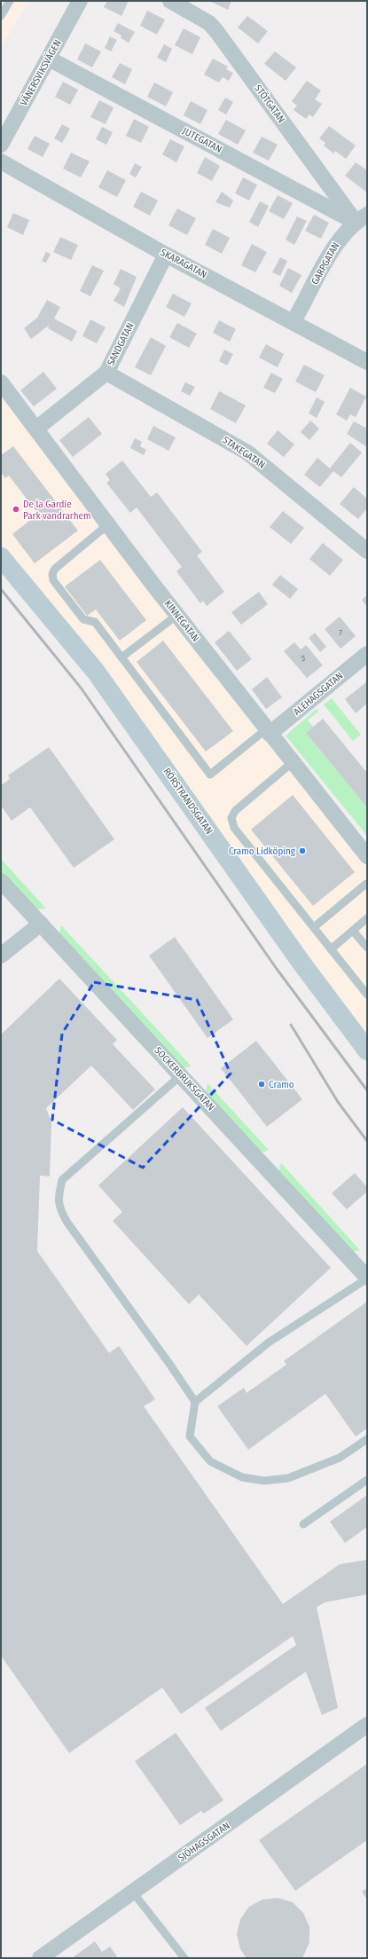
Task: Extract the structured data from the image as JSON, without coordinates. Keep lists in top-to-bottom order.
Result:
{
  "streets": {
    "main road": ["RÖRSTRANDSGATAN"],
    "street": [
      "VÄNERSVIKSVÄGEN",
      "STÖTGATAN",
      "JUTEGATAN",
      "SKARAGATAN",
      "GARPGATAN",
      "SANDGATAN",
      "STAKEGATAN",
      "KINNEGATAN",
      "ALEHAGSGATAN",
      "SOCKERBRUKSGATAN",
      "SJÖHAGSGATAN"
    ]
  },
  "crossings": [
    ["VÄNERSVIKSVÄGEN", "JUTEGATAN"],
    ["STÖTGATAN", "JUTEGATAN"],
    ["STÖTGATAN", "GARPGATAN"],
    ["JUTEGATAN", "GARPGATAN"],
    ["SKARAGATAN", "GARPGATAN"],
    ["SKARAGATAN", "SANDGATAN"],
    ["SANDGATAN", "STAKEGATAN"],
    ["SANDGATAN", "KINNEGATAN"],
    ["KINNEGATAN", "ALEHAGSGATAN"]
  ],
  "places": ["De la Gardie Park vandrarhem", "Cramo Lidköping", "Cramo"],
  "house_numbers": ["7", "5"]
}
